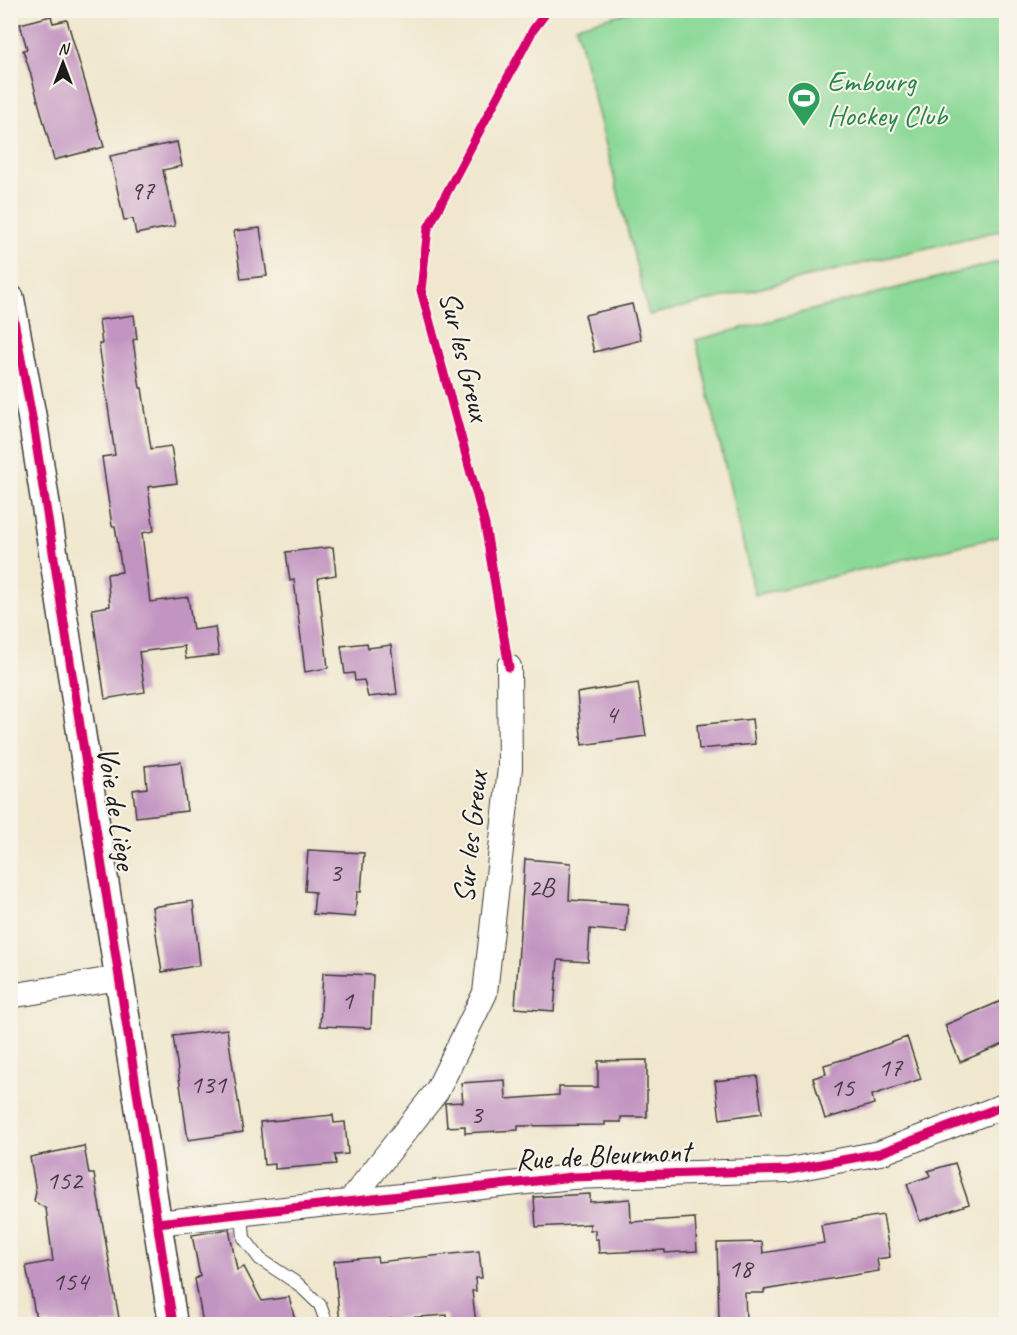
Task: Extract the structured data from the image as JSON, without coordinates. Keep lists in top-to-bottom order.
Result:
{
  "streets": {
    "street": ["Sur les Greux", "Voie de Liège", "Rue de Bleurmont"]
  },
  "crossings": [
    ["Sur les Greux", "Rue de Bleurmont"],
    ["Voie de Liège", "Rue de Bleurmont"]
  ],
  "places": {
    "sports": ["Embourg Hockey Club"]
  },
  "house_numbers": [
    "97",
    "4",
    "3",
    "2B",
    "1",
    "17",
    "131",
    "15",
    "3",
    "152",
    "18",
    "154"
  ],
  "north": "top"
}
